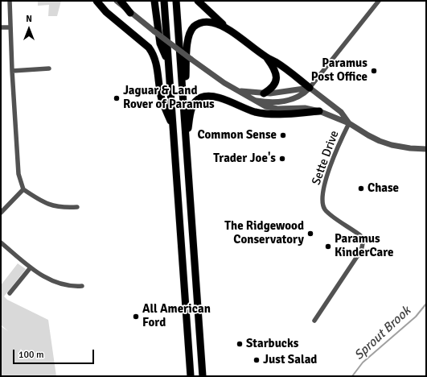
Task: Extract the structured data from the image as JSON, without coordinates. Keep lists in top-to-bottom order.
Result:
{
  "streets": {
    "street": ["Sette Drive"]
  },
  "water": ["Sprout Brook"],
  "places": [
    "Paramus Post Office",
    "Jaguar & Land Rover of Paramus",
    "Common Sense",
    "Trader Joe's",
    "Chase",
    "The Ridgewood Conservatory",
    "Paramus KinderCare",
    "All American Ford",
    "Starbucks",
    "Just Salad"
  ],
  "scale_bar": "100 m",
  "north": "top"
}
